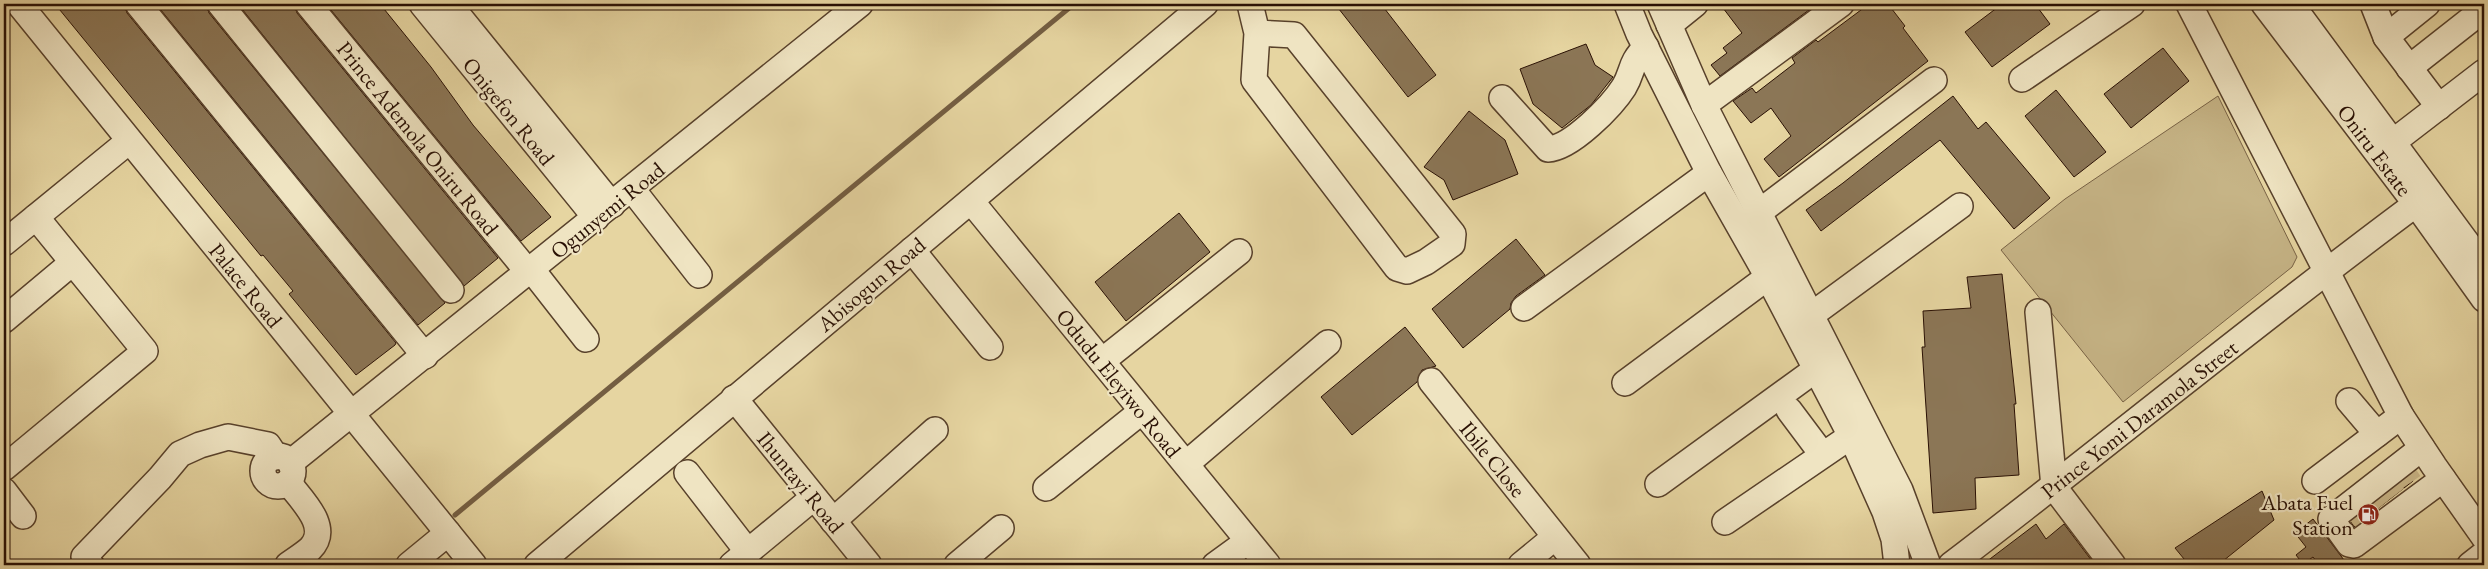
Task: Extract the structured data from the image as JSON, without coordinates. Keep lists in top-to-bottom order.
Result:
{
  "streets": {
    "street": [
      "Onigefon Road",
      "Prince Ademola Oniru Road",
      "Oniru Estate",
      "Ogunyemi Road",
      "Abisogun Road",
      "Palace Road",
      "Odudu Eleyiwo Road",
      "Prince Yomi Daramola Street",
      "Ibile Close",
      "Ihuntayi Road"
    ]
  },
  "crossings": [
    ["Onigefon Road", "Ogunyemi Road"],
    ["Prince Ademola Oniru Road", "Ogunyemi Road"],
    ["Oniru Estate", "Prince Yomi Daramola Street"],
    ["Ogunyemi Road", "Palace Road"],
    ["Abisogun Road", "Odudu Eleyiwo Road"],
    ["Abisogun Road", "Ihuntayi Road"]
  ],
  "places": {
    "fuel station": ["Abata Fuel Station"]
  }
}
